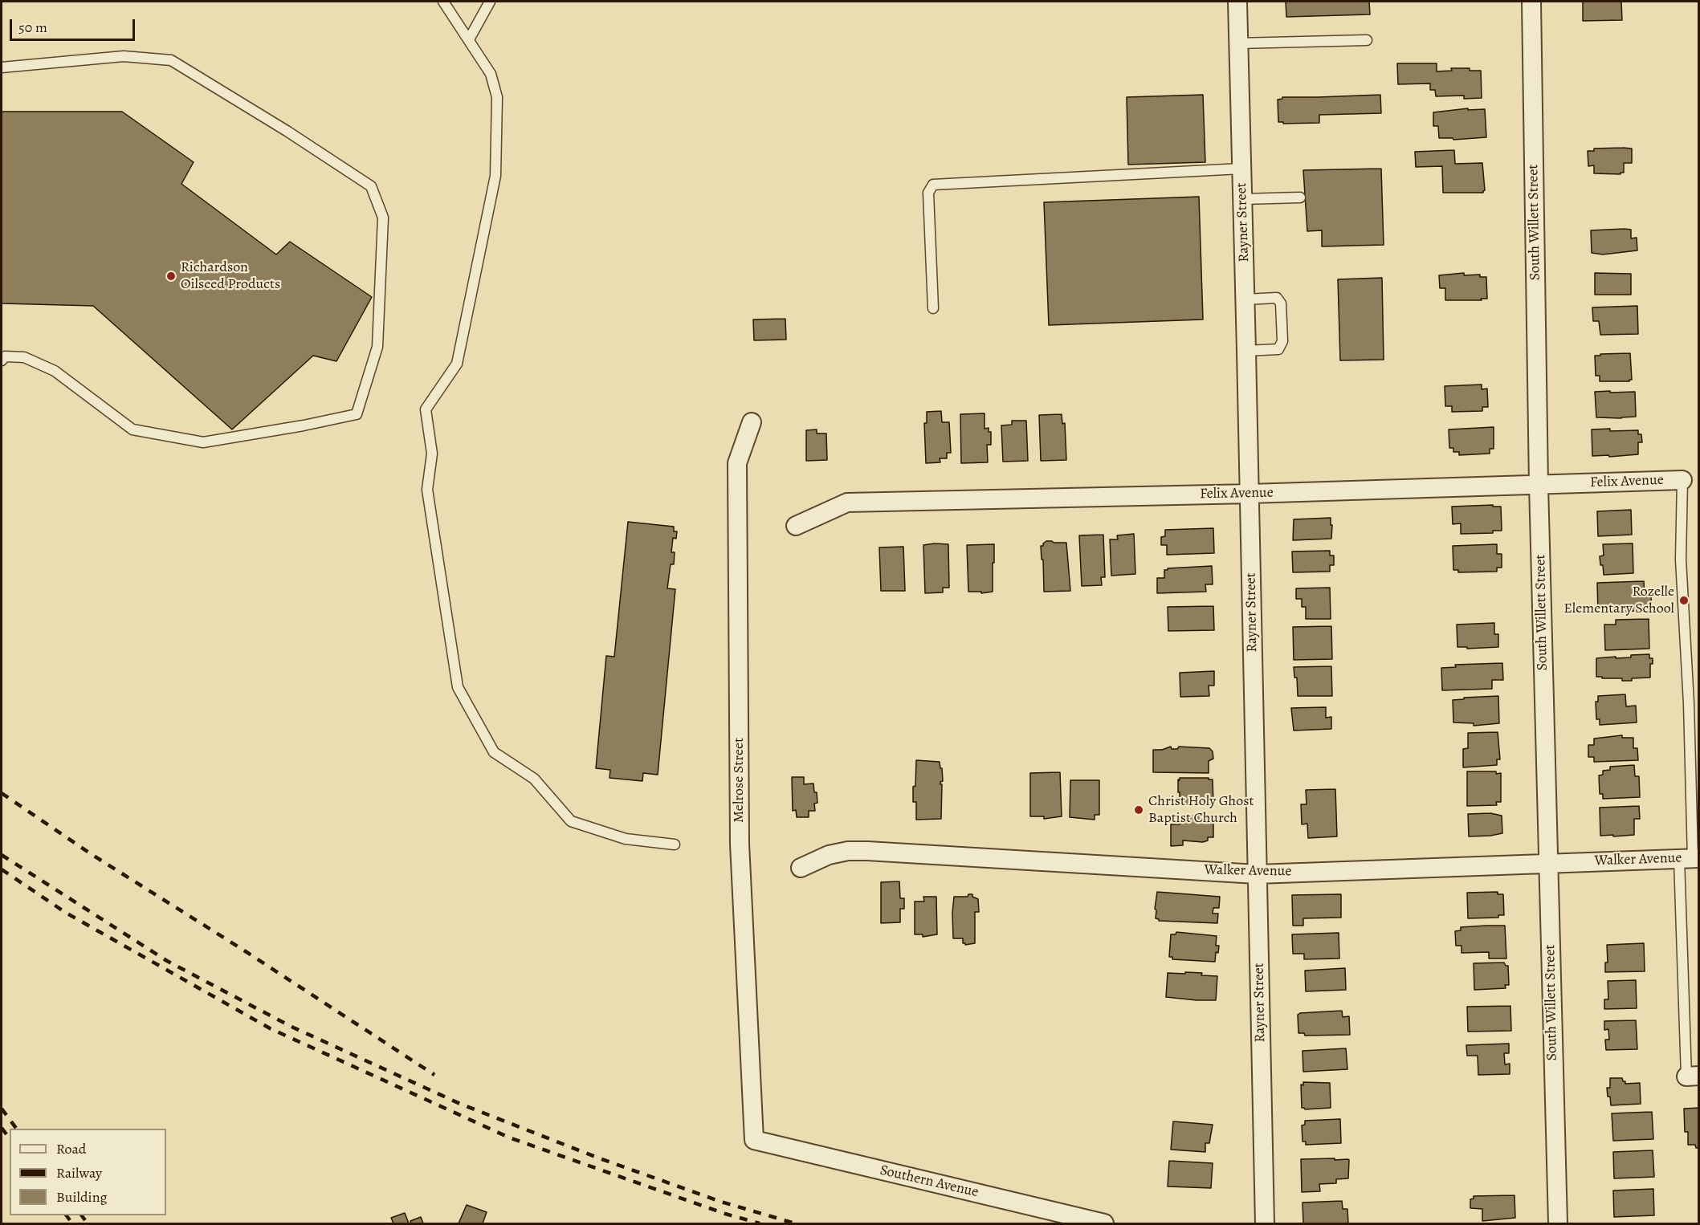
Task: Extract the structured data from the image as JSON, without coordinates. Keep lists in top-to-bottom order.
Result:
{
  "streets": {
    "street": [
      "Rayner Street",
      "South Willett Street",
      "Felix Avenue",
      "Melrose Street",
      "Walker Avenue",
      "Southern Avenue"
    ]
  },
  "crossings": [
    ["Rayner Street", "Felix Avenue"],
    ["Rayner Street", "Walker Avenue"],
    ["South Willett Street", "Felix Avenue"],
    ["South Willett Street", "Walker Avenue"],
    ["Melrose Street", "Southern Avenue"]
  ],
  "places": ["Richardson Oilseed Products", "Rozelle Elementary School", "Christ Holy Ghost Baptist Church"],
  "legend": ["Road", "Railway", "Building"],
  "scale_bar": "50 m"
}
